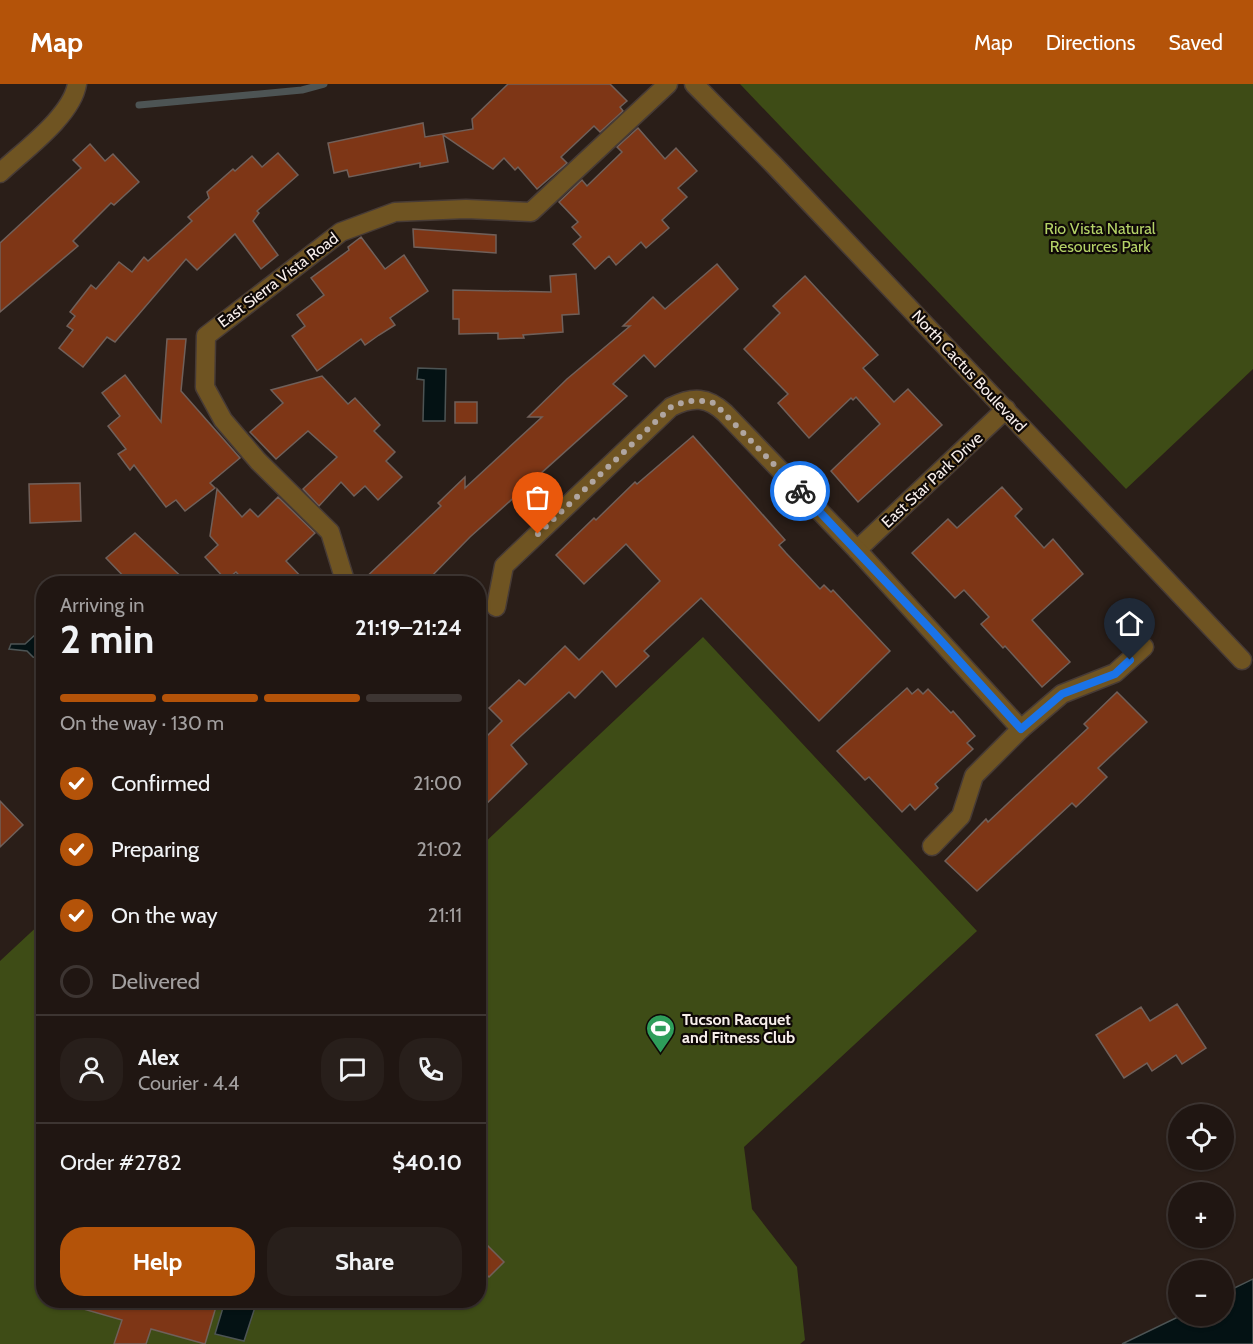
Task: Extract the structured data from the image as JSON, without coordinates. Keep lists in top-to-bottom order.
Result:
{
  "streets": {
    "street": ["East Sierra Vista Road", "North Cactus Boulevard", "East Star Park Drive"]
  },
  "crossings": [
    ["North Cactus Boulevard", "East Star Park Drive"]
  ],
  "parks": ["Rio Vista Natural Resources Park"],
  "places": {
    "sports": ["Tucson Racquet and Fitness Club"]
  },
  "page": {
    "header": "Map",
    "nav": ["Map", "Directions", "Saved"],
    "heading": ["2 min", "Arriving in", "21:19–21:24"],
    "panel": [
      "Alex",
      "Courier · 4.4",
      "Order #2782",
      "$40.10"
    ],
    "bar": "On the way · 130 m",
    "list": [
      ["Confirmed", "21:00"],
      ["Preparing", "21:02"],
      ["On the way", "21:11"],
      "Delivered"
    ],
    "map_buttons": ["+", "−"],
    "buttons": ["Help", "Share"]
  }
}
